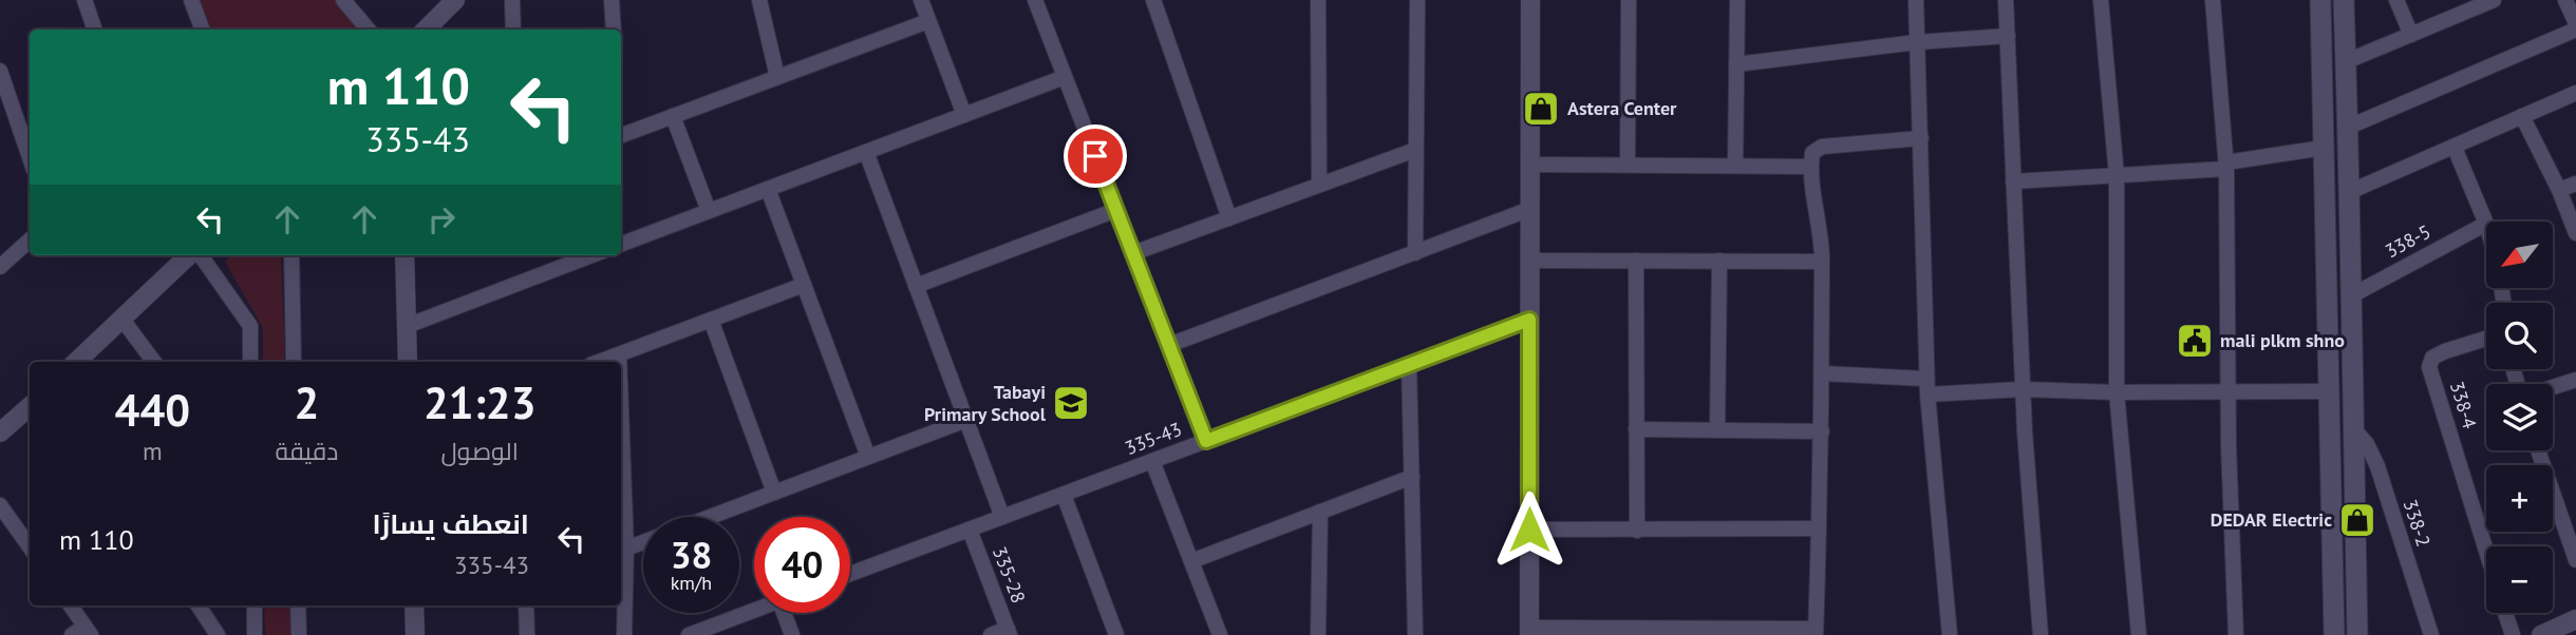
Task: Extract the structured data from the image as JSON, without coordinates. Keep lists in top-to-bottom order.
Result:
{
  "streets": {
    "street": [
      "338-5",
      "338-4",
      "335-43",
      "338-2",
      "335-28"
    ]
  },
  "crossings": [
    ["335-43", "335-28"]
  ],
  "places": {
    "shop": ["Astera Center", "DEDAR Electric"],
    "public building": ["mali plkm shno"],
    "school or university": ["Tabayi Primary School"]
  },
  "north": "bottom left",
  "page": {
    "turn": ["110 m", "335-43"],
    "map_buttons": ["+", "−"],
    "eta": [
      "21:23",
      "الوصول",
      "2",
      "دقيقة",
      "440",
      "m"
    ],
    "list": [
      {
        "name": "انعطف يسارًا",
        "note": "335-43",
        "value": "110 m"
      }
    ],
    "speed": "38 km/h",
    "limit": "40"
  }
}
